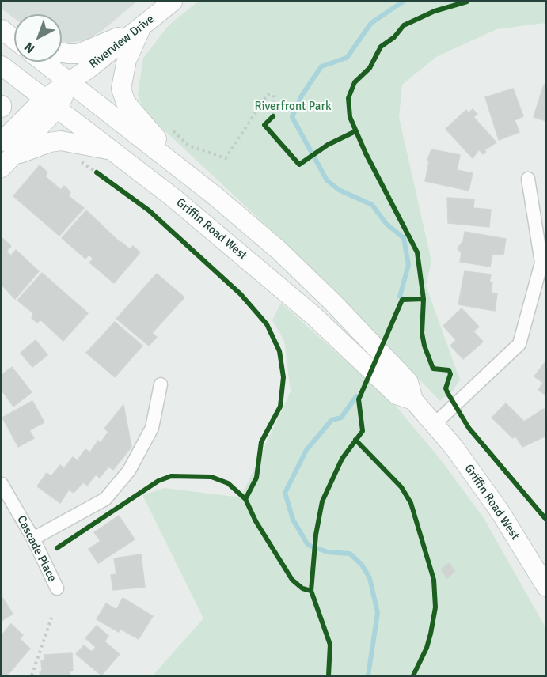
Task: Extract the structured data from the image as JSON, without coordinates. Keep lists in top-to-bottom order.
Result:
{
  "streets": {
    "main road": ["Riverview Drive", "Griffin Road West"],
    "street": ["Cascade Place"]
  },
  "crossings": [
    ["Riverview Drive", "Griffin Road West"]
  ],
  "parks": ["Riverfront Park"],
  "north": "bottom left"
}
